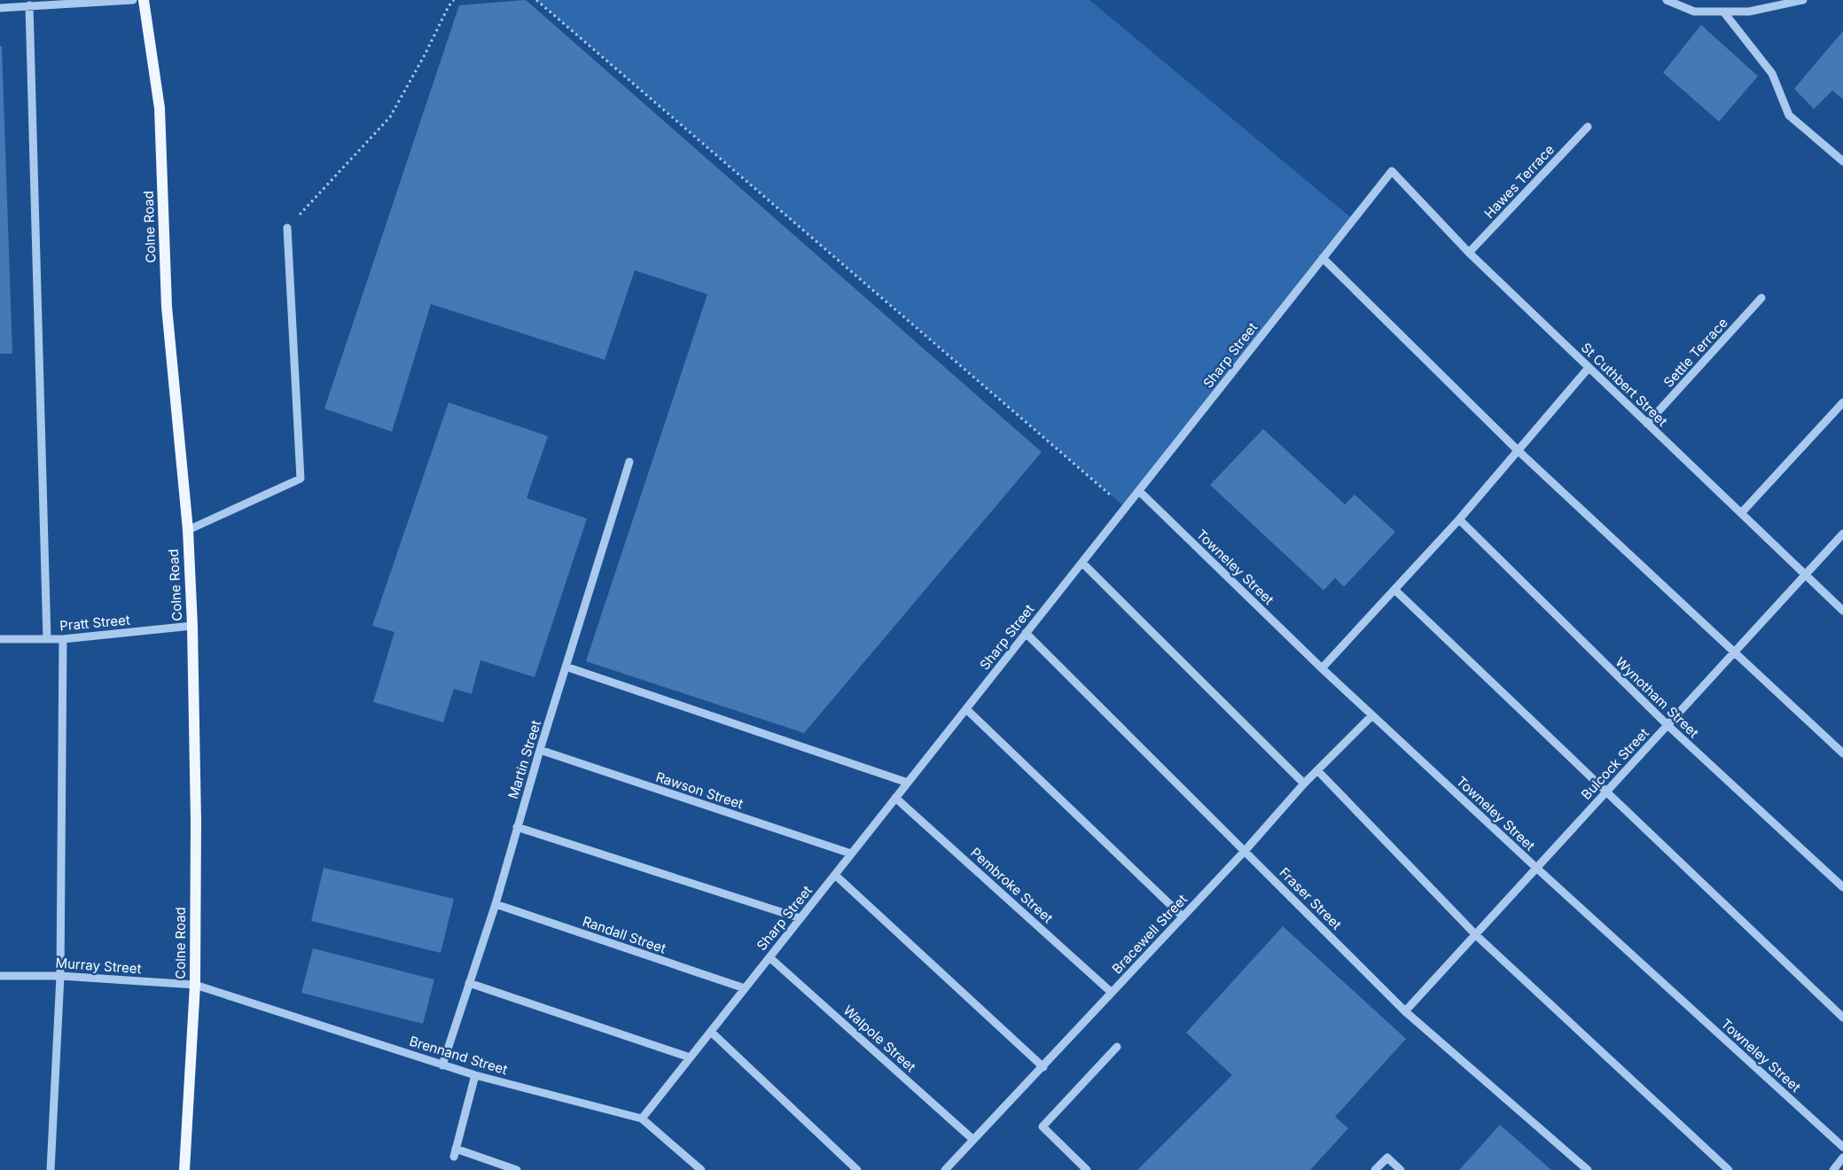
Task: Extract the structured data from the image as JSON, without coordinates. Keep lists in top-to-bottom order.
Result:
{
  "streets": {
    "main road": ["Colne Road"],
    "street": [
      "Hawes Terrace",
      "Settle Terrace",
      "Sharp Street",
      "St Cuthbert Street",
      "Towneley Street",
      "Pratt Street",
      "Wynotham Street",
      "Martin Street",
      "Bulcock Street",
      "Rawson Street",
      "Pembroke Street",
      "Fraser Street",
      "Bracewell Street",
      "Randall Street",
      "Murray Street",
      "Walpole Street",
      "Brennand Street"
    ]
  },
  "crossings": [
    ["Hawes Terrace", "St Cuthbert Street"],
    ["Colne Road", "Pratt Street"],
    ["Colne Road", "Murray Street"],
    ["Colne Road", "Brennand Street"],
    ["Settle Terrace", "St Cuthbert Street"],
    ["Sharp Street", "St Cuthbert Street"],
    ["Sharp Street", "Towneley Street"],
    ["Sharp Street", "Rawson Street"],
    ["Sharp Street", "Pembroke Street"],
    ["Sharp Street", "Fraser Street"],
    ["Sharp Street", "Randall Street"],
    ["Sharp Street", "Walpole Street"],
    ["Sharp Street", "Brennand Street"],
    ["St Cuthbert Street", "Bulcock Street"],
    ["Towneley Street", "Bulcock Street"],
    ["Towneley Street", "Bracewell Street"],
    ["Wynotham Street", "Bulcock Street"],
    ["Martin Street", "Rawson Street"],
    ["Martin Street", "Randall Street"],
    ["Martin Street", "Brennand Street"],
    ["Bulcock Street", "Fraser Street"],
    ["Pembroke Street", "Bracewell Street"],
    ["Fraser Street", "Bracewell Street"],
    ["Bracewell Street", "Walpole Street"],
    ["Murray Street", "Brennand Street"]
  ]
}
